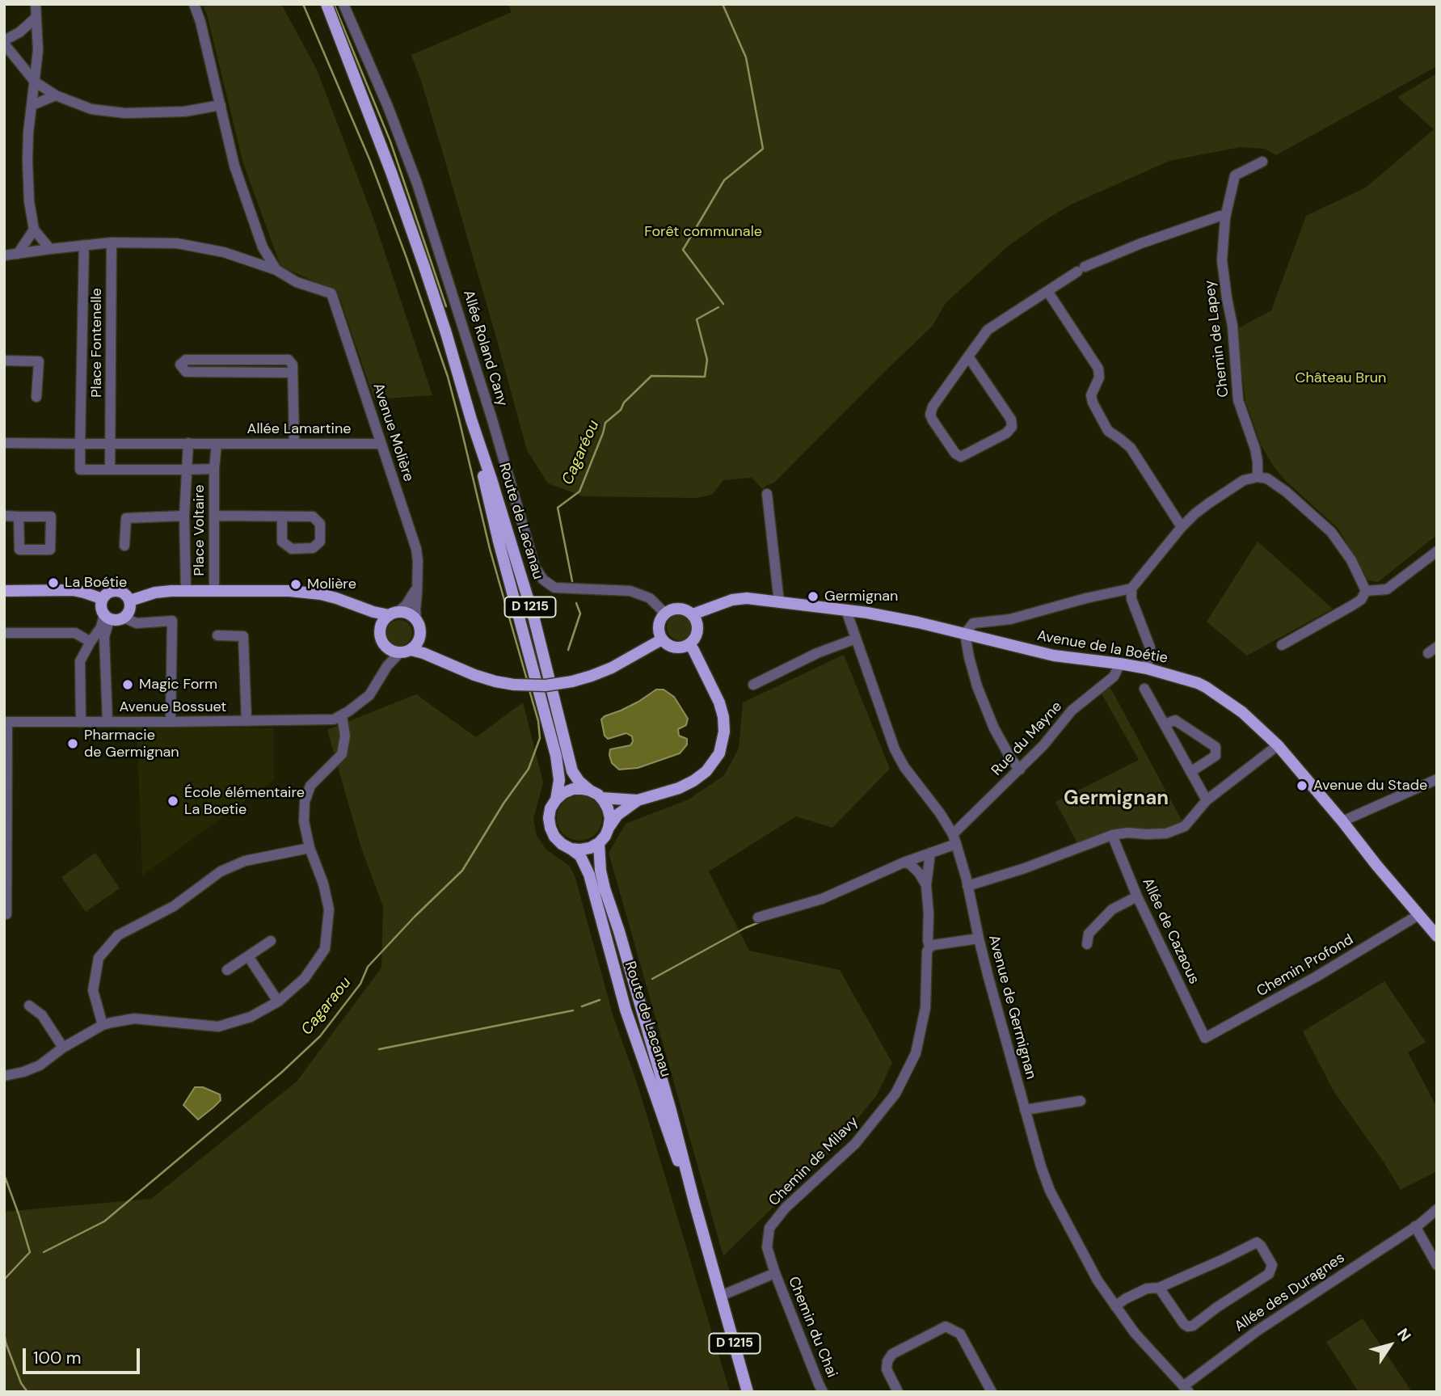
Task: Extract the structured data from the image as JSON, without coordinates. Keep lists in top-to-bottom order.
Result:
{
  "streets": {
    "main road": ["Route de Lacanau", "D 1215", "Avenue de la Boétie"],
    "street": [
      "Chemin de Lapey",
      "Place Fontenelle",
      "Allée Roland Cany",
      "Allée Lamartine",
      "Avenue Molière",
      "Place Voltaire",
      "Avenue Bossuet",
      "Rue du Mayne",
      "Allée de Cazaous",
      "Chemin Profond",
      "Avenue de Germignan",
      "Chemin de Milavy",
      "Allée des Duragnes",
      "Chemin du Chai"
    ]
  },
  "crossings": [
    ["Place Fontenelle", "Allée Lamartine"],
    ["Allée Roland Cany", "Avenue de la Boétie"],
    ["Allée Lamartine", "Avenue Molière"],
    ["Allée Lamartine", "Place Voltaire"],
    ["Avenue de la Boétie", "Rue du Mayne"],
    ["Avenue de la Boétie", "Chemin Profond"],
    ["Avenue de la Boétie", "Avenue de Germignan"],
    ["Rue du Mayne", "Avenue de Germignan"],
    ["Allée de Cazaous", "Chemin Profond"],
    ["Avenue de Germignan", "Allée des Duragnes"],
    ["Chemin de Milavy", "Chemin du Chai"]
  ],
  "districts": ["Germignan"],
  "water": ["Cagaréou", "Cagaraou"],
  "parks": ["Forêt communale", "Château Brun"],
  "places": [
    "La Boétie",
    "Molière",
    "Germignan",
    "Magic Form",
    "Pharmacie de Germignan",
    "Avenue du Stade",
    "École élémentaire La Boetie"
  ],
  "scale_bar": "100 m",
  "north": "top right"
}
